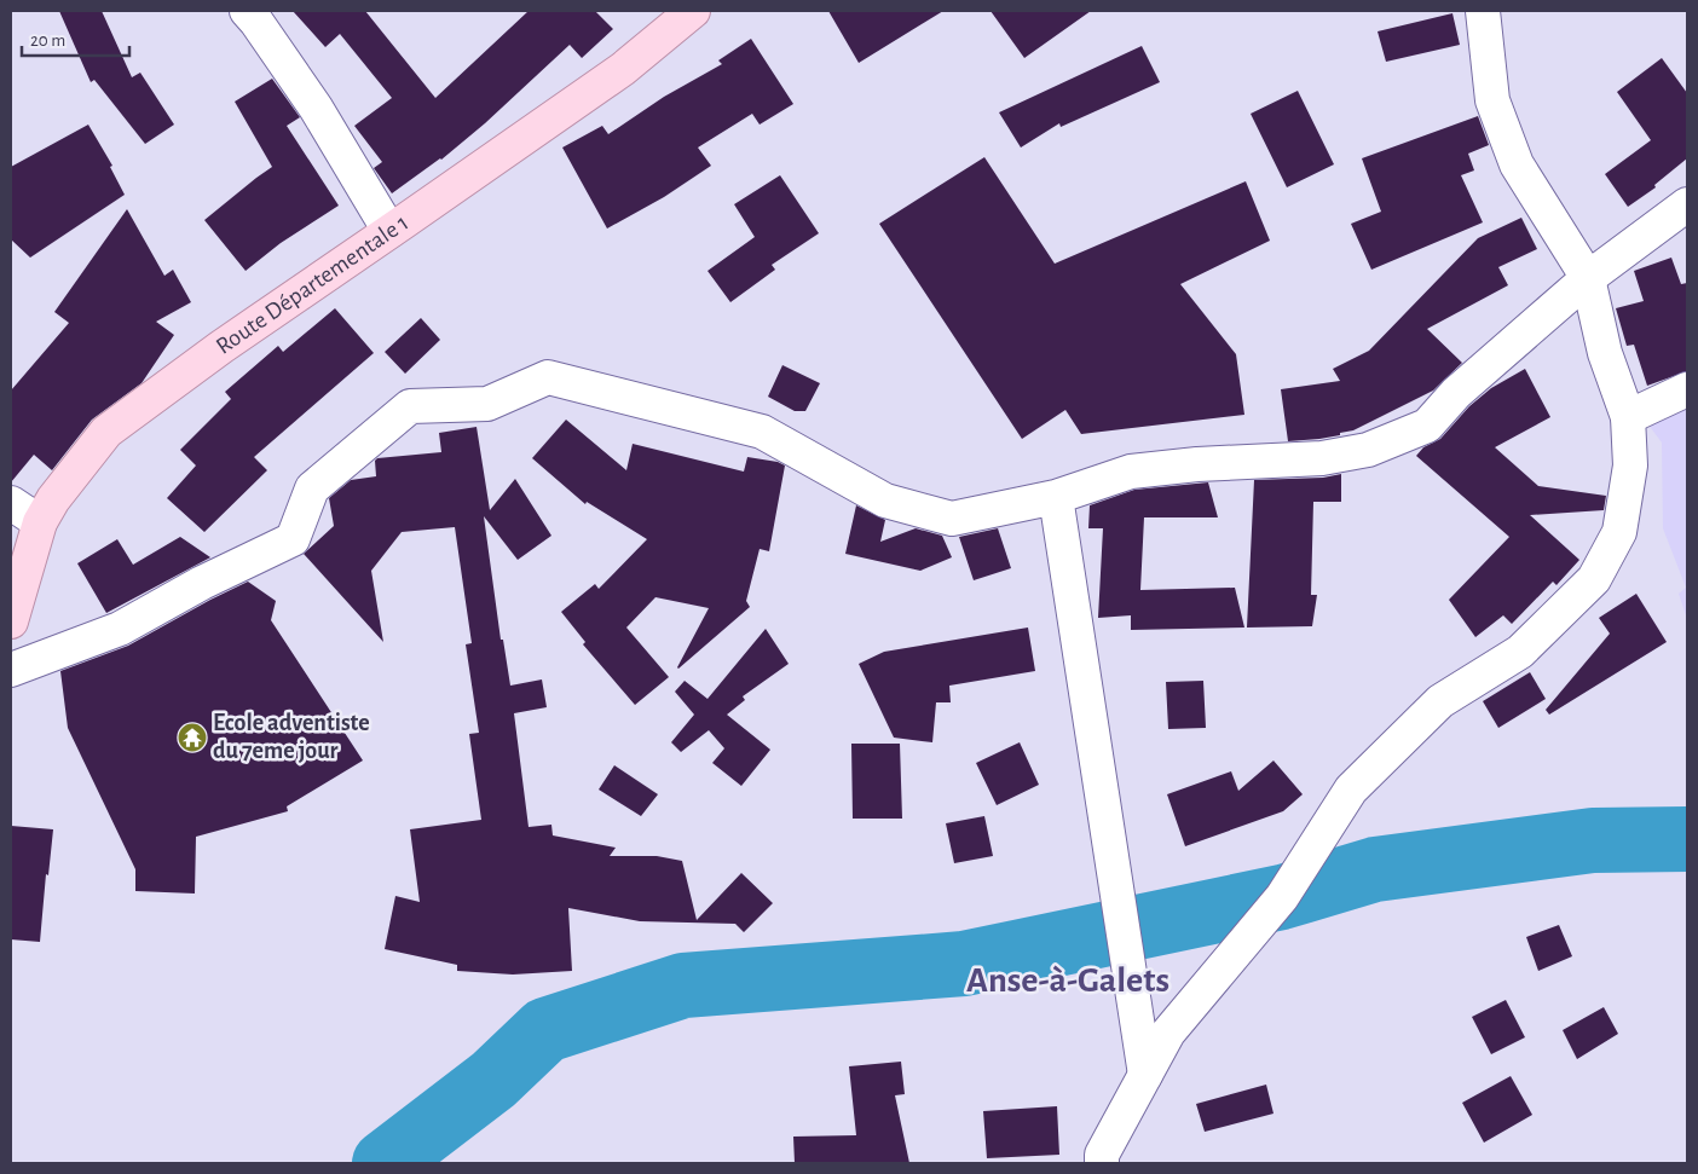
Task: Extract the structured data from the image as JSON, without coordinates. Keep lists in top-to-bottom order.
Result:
{
  "streets": {
    "main road": ["Route Départementale 1"]
  },
  "districts": ["Anse-à-Galets"],
  "places": {
    "temple": ["Ecole adventiste du 7eme jour"]
  },
  "scale_bar": "20 m"
}
